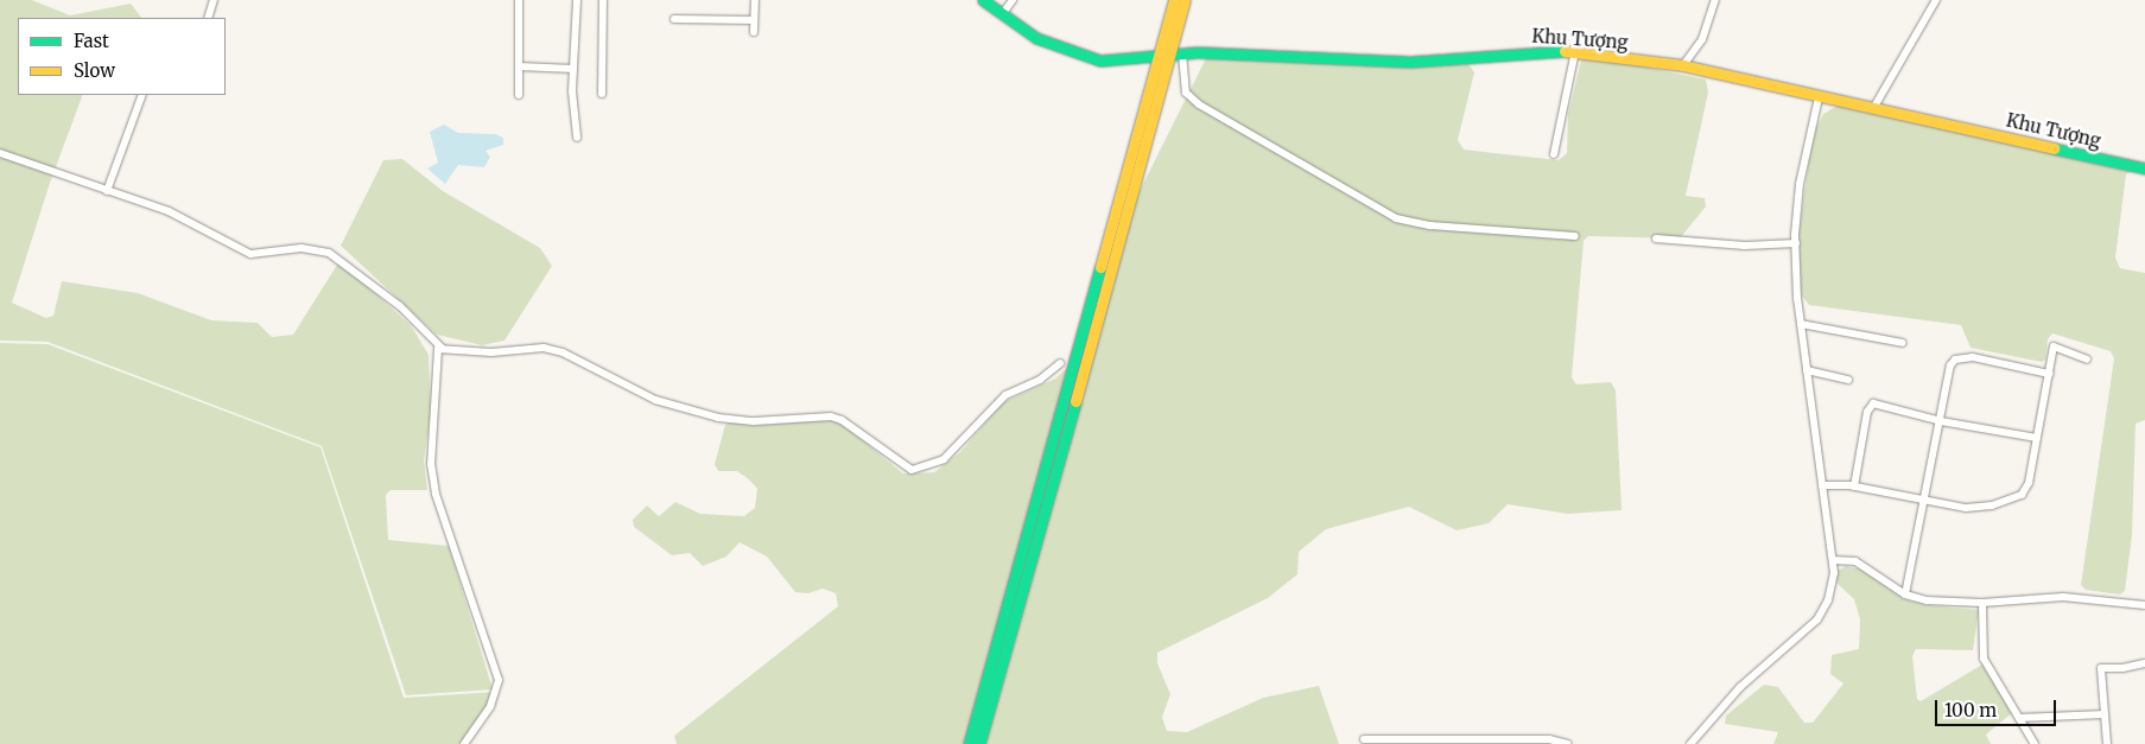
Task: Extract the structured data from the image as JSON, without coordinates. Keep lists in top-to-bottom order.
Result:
{
  "streets": {
    "main road": ["Khu Tượng"]
  },
  "legend": ["Fast", "Slow"],
  "scale_bar": "100 m"
}
